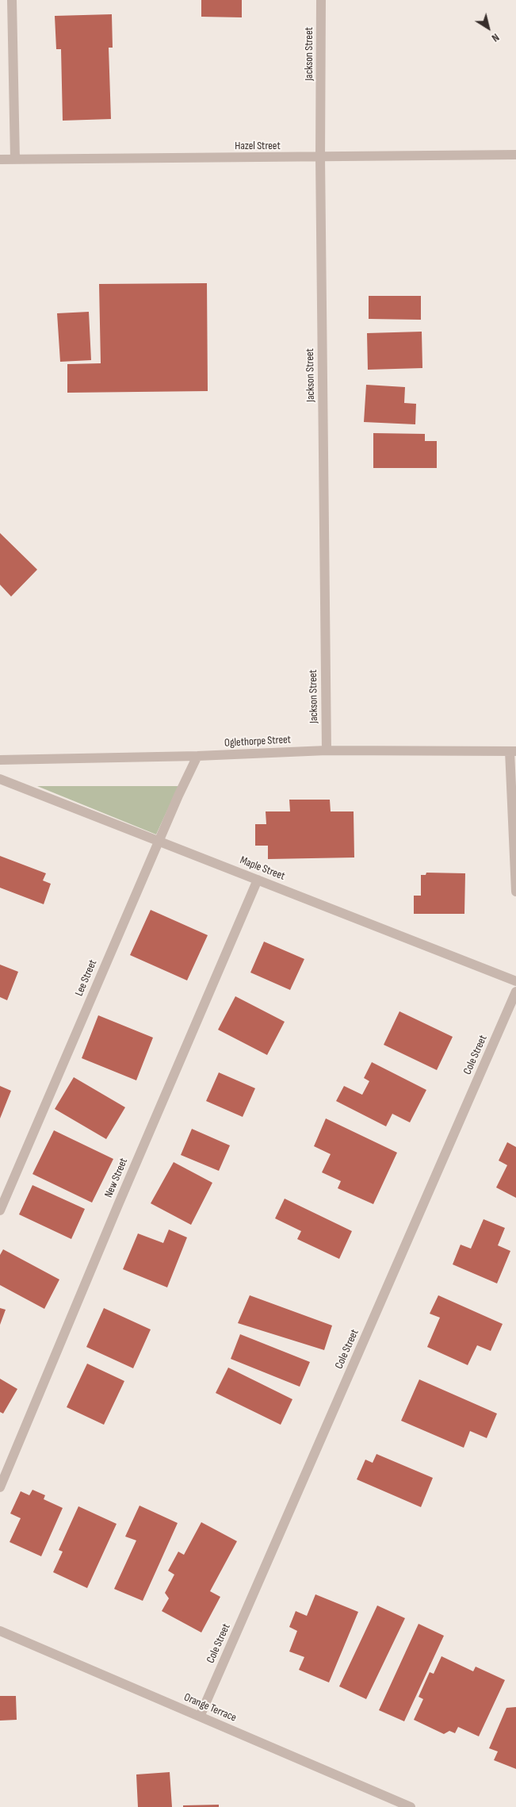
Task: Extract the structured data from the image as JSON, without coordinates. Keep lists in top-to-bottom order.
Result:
{
  "streets": {
    "street": [
      "Jackson Street",
      "Hazel Street",
      "Oglethorpe Street",
      "Maple Street",
      "Lee Street",
      "Cole Street",
      "New Street",
      "Orange Terrace"
    ]
  },
  "crossings": [
    ["Jackson Street", "Hazel Street"],
    ["Jackson Street", "Oglethorpe Street"],
    ["Oglethorpe Street", "Lee Street"],
    ["Maple Street", "Lee Street"],
    ["Maple Street", "New Street"],
    ["Cole Street", "Orange Terrace"]
  ],
  "north": "bottom right"
}
